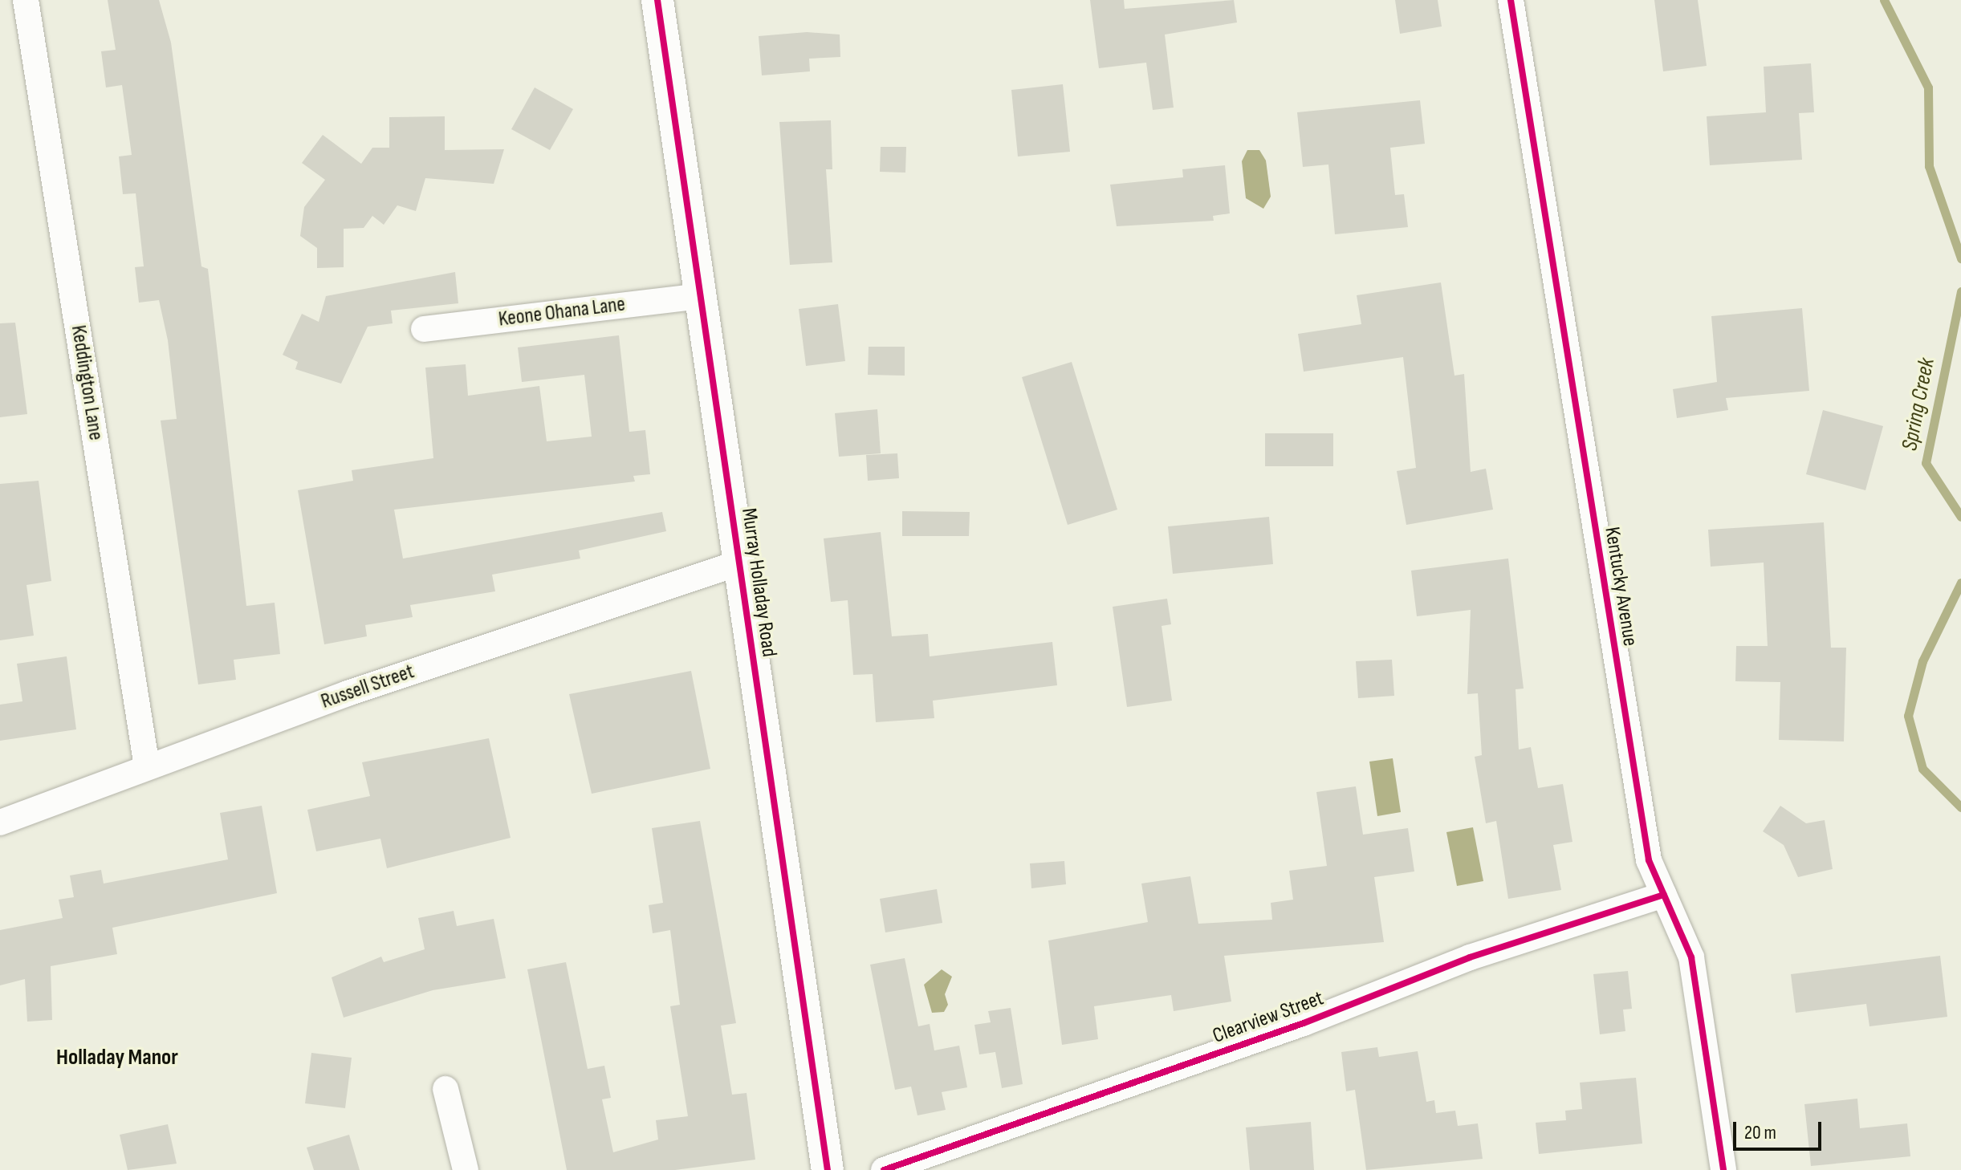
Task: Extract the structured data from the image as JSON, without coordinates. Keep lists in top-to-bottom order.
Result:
{
  "streets": {
    "street": [
      "Keone Ohana Lane",
      "Keddington Lane",
      "Murray Holladay Road",
      "Kentucky Avenue",
      "Russell Street",
      "Clearview Street"
    ]
  },
  "crossings": [
    ["Keone Ohana Lane", "Murray Holladay Road"],
    ["Keddington Lane", "Russell Street"],
    ["Murray Holladay Road", "Russell Street"],
    ["Kentucky Avenue", "Clearview Street"]
  ],
  "districts": ["Holladay Manor"],
  "water": ["Spring Creek"],
  "scale_bar": "20 m"
}
